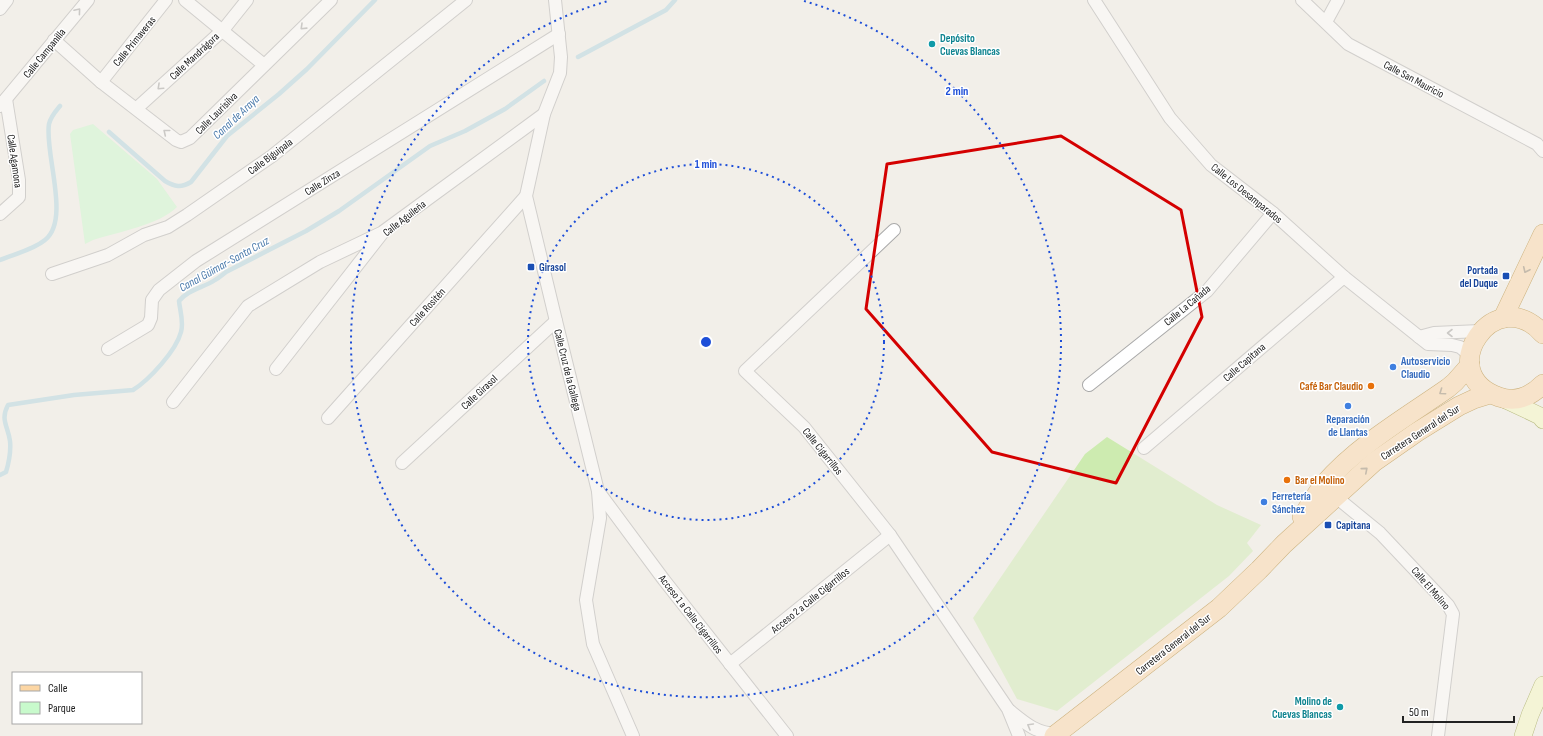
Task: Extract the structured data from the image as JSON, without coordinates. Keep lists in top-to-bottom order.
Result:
{
  "streets": {
    "main road": ["Carretera General del Sur"],
    "street": [
      "Calle Primaveras",
      "Calle Campanilla",
      "Calle Mandrágora",
      "Calle San Mauricio",
      "Calle Laurisilva",
      "Calle Biguipala",
      "Calle Agamona",
      "Calle Zinza",
      "Calle Los Desamparados",
      "Calle Aguileña",
      "Calle La Cañada",
      "Calle Rositén",
      "Calle Capitana",
      "Calle Cruz de la Gallega",
      "Calle Girasol",
      "Calle Cigarrillos",
      "Calle El Molino",
      "Acceso 2 a Calle Cigarrillos",
      "Acceso 1 a Calle Cigarrillos"
    ]
  },
  "crossings": [
    ["Calle Primaveras", "Calle Laurisilva"],
    ["Calle Campanilla", "Calle Laurisilva"],
    ["Calle Campanilla", "Calle Agamona"],
    ["Calle Mandrágora", "Calle Laurisilva"],
    ["Calle Zinza", "Calle Cruz de la Gallega"],
    ["Calle Los Desamparados", "Calle La Cañada"],
    ["Calle Los Desamparados", "Calle Capitana"],
    ["Calle Los Desamparados", "Carretera General del Sur"],
    ["Calle Aguileña", "Calle Cruz de la Gallega"],
    ["Calle Rositén", "Calle Cruz de la Gallega"],
    ["Calle Cruz de la Gallega", "Calle Girasol"],
    ["Calle Cruz de la Gallega", "Acceso 1 a Calle Cigarrillos"],
    ["Carretera General del Sur", "Calle El Molino"],
    ["Calle Cigarrillos", "Acceso 2 a Calle Cigarrillos"],
    ["Acceso 2 a Calle Cigarrillos", "Acceso 1 a Calle Cigarrillos"]
  ],
  "one_way": ["Calle Campanilla", "Calle Mandrágora", "Calle Laurisilva"],
  "water": ["Canal de Araya", "Canal Güímar-Santa Cruz"],
  "places": {
    "other": [
      "Depósito Cuevas Blancas",
      "Autoservicio Claudio",
      "Café Bar Claudio",
      "Reparación de Llantas",
      "Bar el Molino",
      "Ferretería Sánchez",
      "Molino de Cuevas Blancas"
    ],
    "transit": ["Girasol", "Portada del Duque", "Capitana"]
  },
  "legend": ["Calle", "Parque"],
  "scale_bar": "50 m",
  "rings": ["2 min", "1 min"]
}
